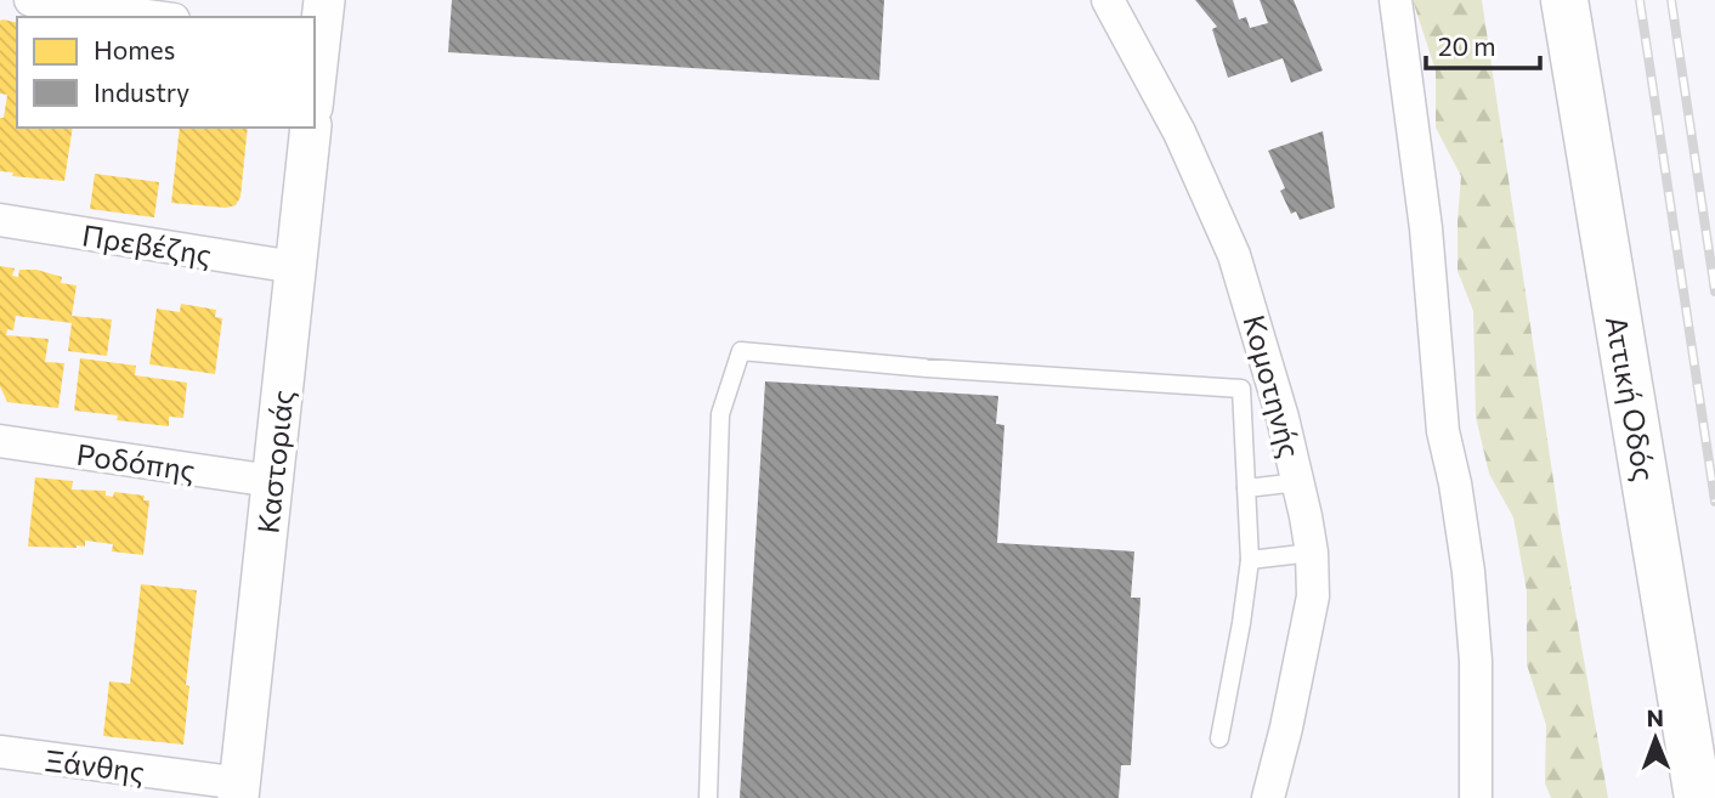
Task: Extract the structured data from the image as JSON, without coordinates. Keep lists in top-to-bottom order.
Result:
{
  "streets": {
    "highway": ["Αττική Οδός"],
    "street": [
      "Πρεβέζης",
      "Κομοτηνής",
      "Ροδόπης",
      "Καστοριάς",
      "Ξάνθης"
    ]
  },
  "crossings": [
    ["Πρεβέζης", "Καστοριάς"],
    ["Ροδόπης", "Καστοριάς"],
    ["Καστοριάς", "Ξάνθης"]
  ],
  "legend": ["Homes", "Industry"],
  "scale_bar": "20 m",
  "north": "top"
}
